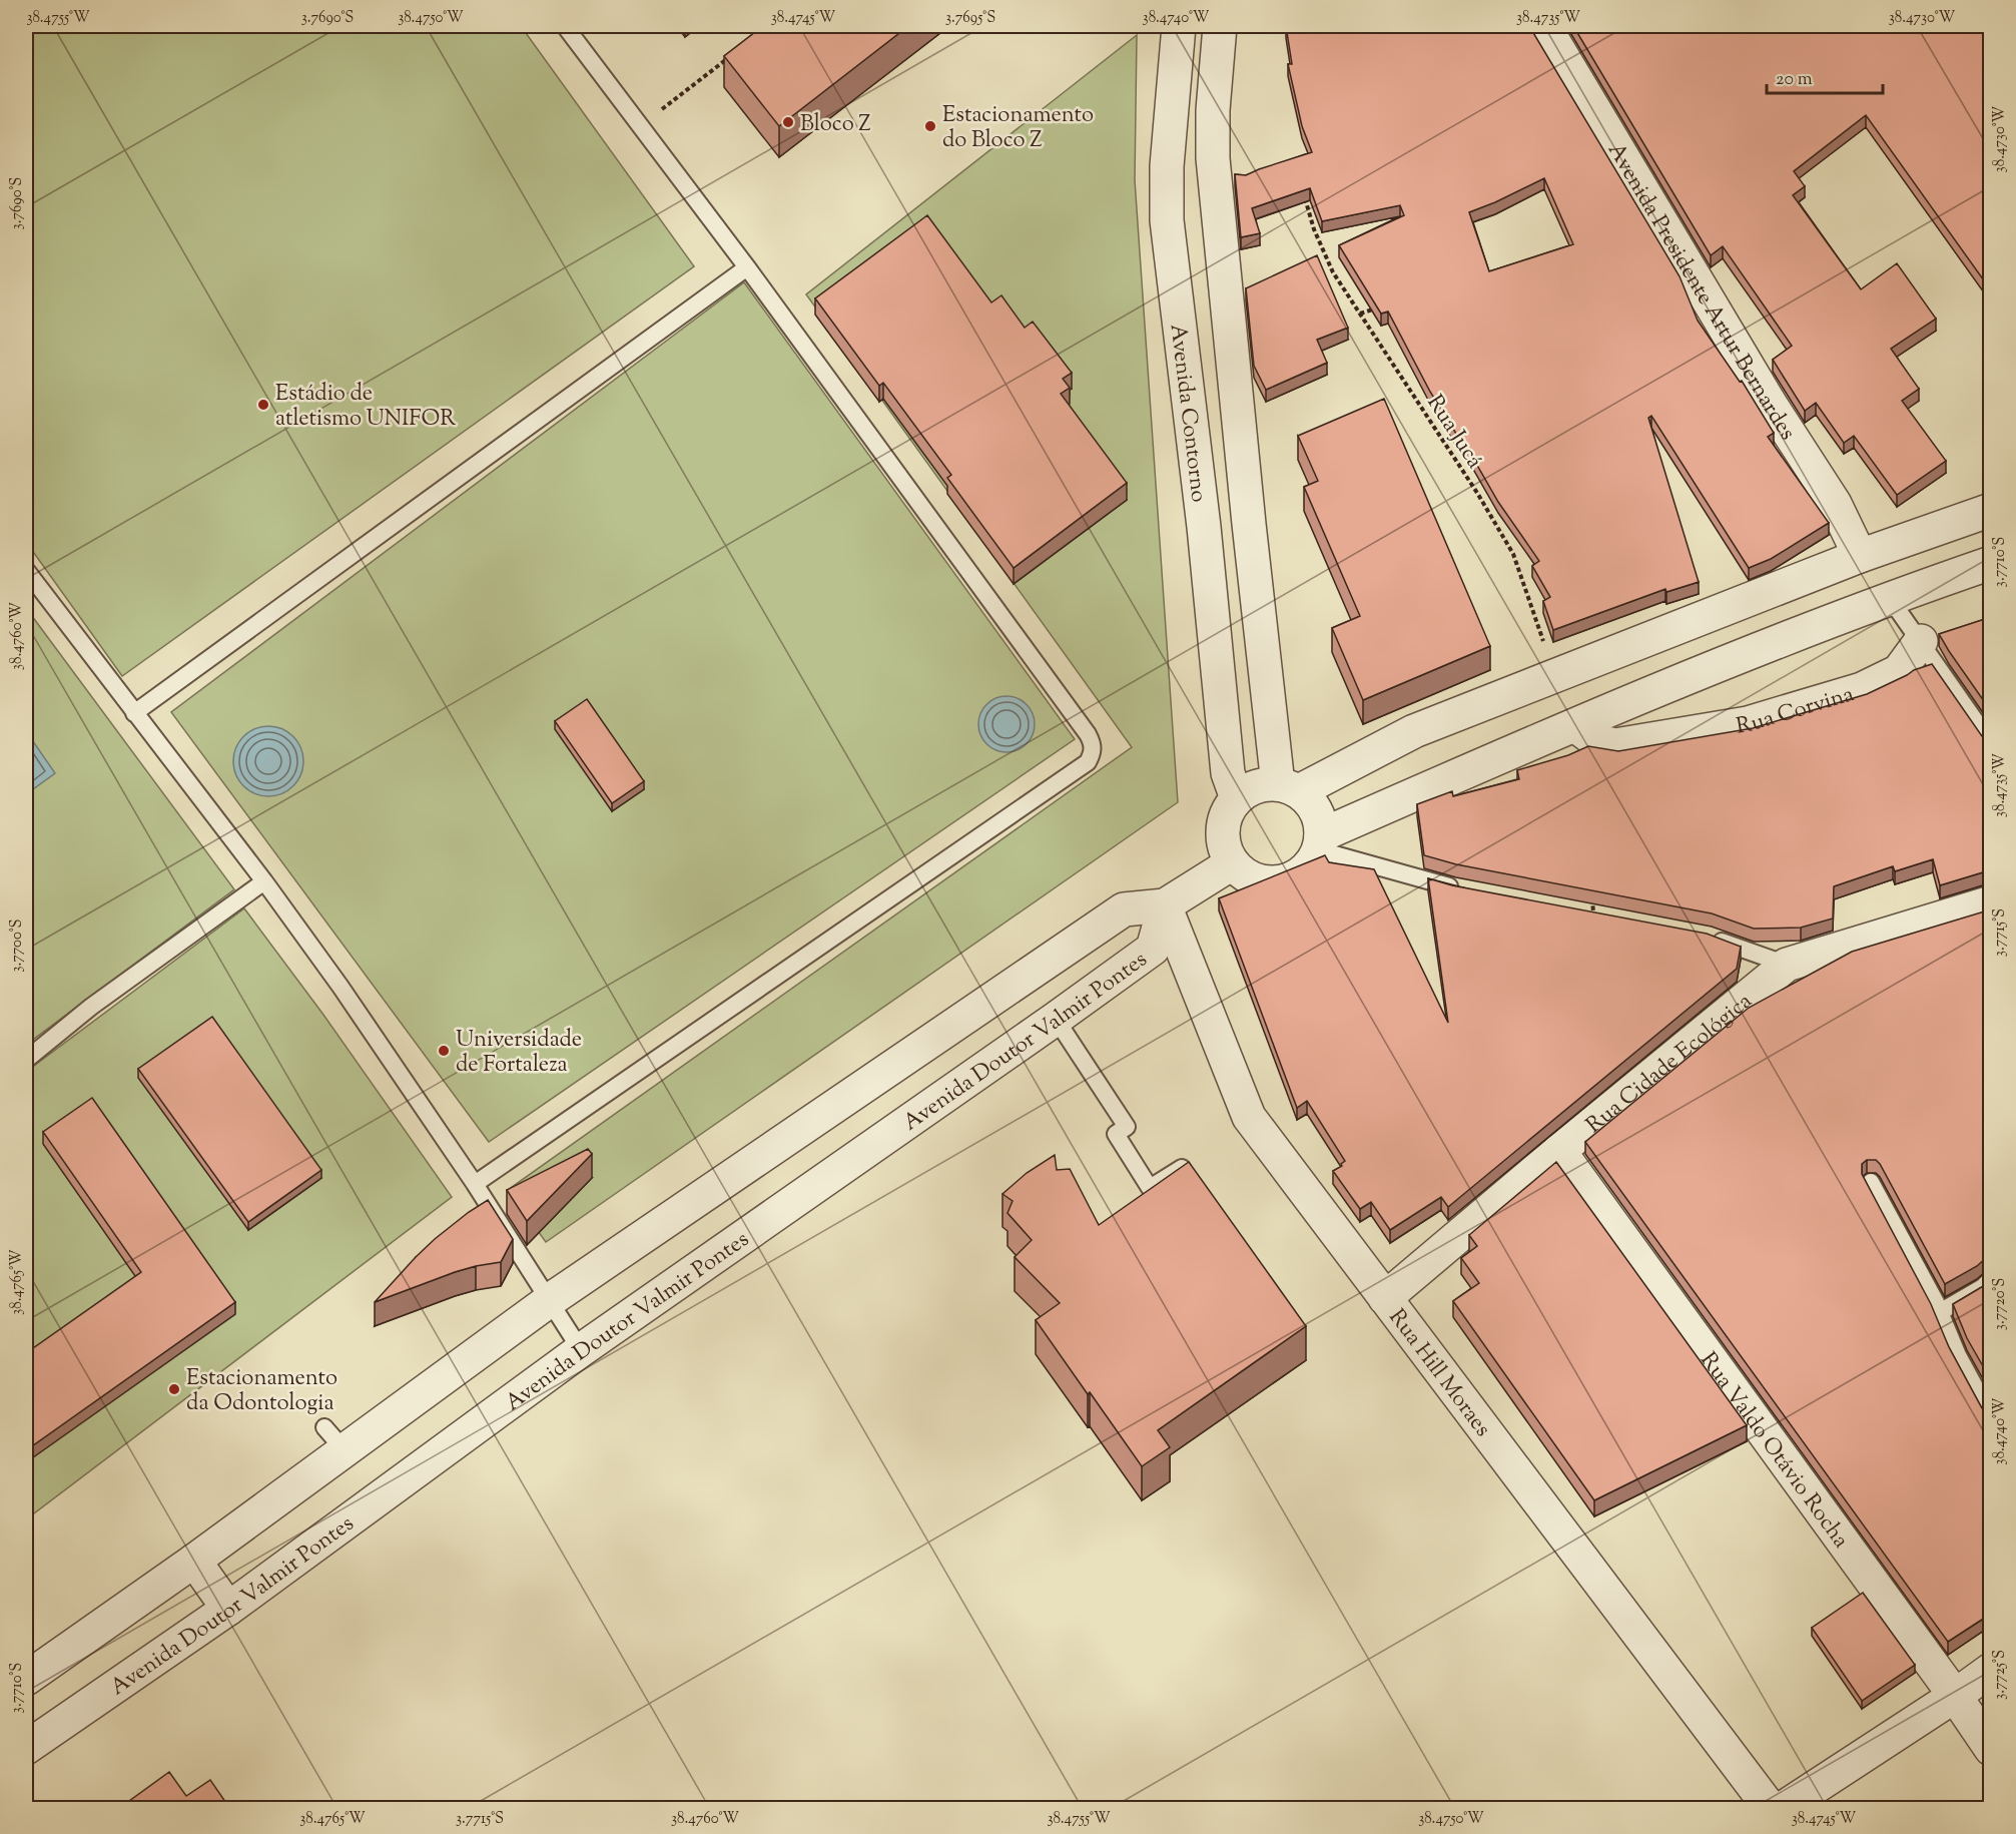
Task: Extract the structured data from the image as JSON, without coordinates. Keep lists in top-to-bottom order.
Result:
{
  "streets": {
    "street": [
      "Avenida Presidente Artur Bernardes",
      "Avenida Contorno",
      "Rua Corvina",
      "Avenida Doutor Valmir Pontes",
      "Rua Cidade Ecológica",
      "Rua Hill Moraes",
      "Rua Valdo Otávio Rocha"
    ],
    "path": ["Rua Jucá"]
  },
  "crossings": [
    ["Avenida Doutor Valmir Pontes", "Rua Hill Moraes"],
    ["Rua Cidade Ecológica", "Rua Hill Moraes"],
    ["Rua Cidade Ecológica", "Rua Valdo Otávio Rocha"]
  ],
  "places": [
    "Bloco Z",
    "Estacionamento do Bloco Z",
    "Estádio de atletismo UNIFOR",
    "Universidade de Fortaleza",
    "Estacionamento da Odontologia"
  ],
  "scale_bar": "20 m",
  "coordinates": [
    "38.4755°W",
    "3.7690°S",
    "38.4750°W",
    "38.4745°W",
    "3.7695°S",
    "38.4740°W",
    "38.4735°W",
    "38.4730°W",
    "3.7710°S",
    "38.4760°W",
    "3.7715°S",
    "3.7700°S",
    "38.4765°W",
    "3.7720°S",
    "3.7725°S"
  ]
}
